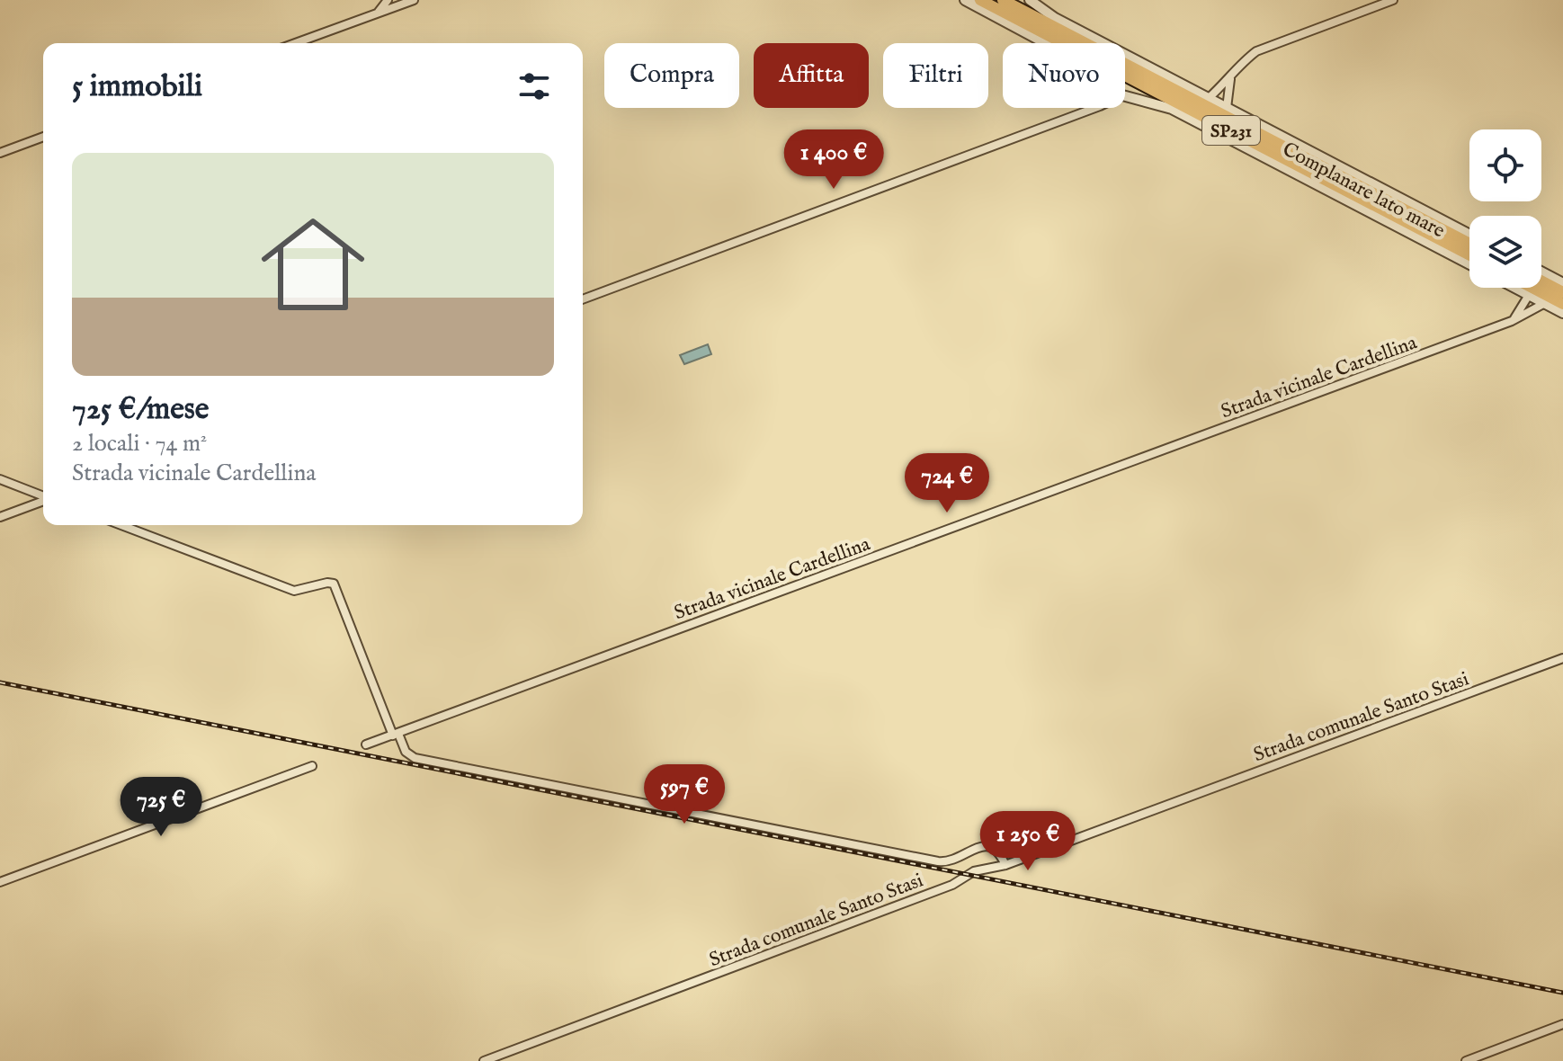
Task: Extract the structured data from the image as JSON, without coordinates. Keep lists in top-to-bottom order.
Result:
{
  "streets": {
    "highway": ["SP231"],
    "street": ["Complanare lato mare", "Strada vicinale Cardellina", "Strada comunale Santo Stasi"]
  },
  "page": {
    "chip": [
      "Compra",
      "Affitta",
      "Filtri",
      "Nuovo"
    ],
    "heading": "5 immobili",
    "price": [
      "1 400 €",
      "724 €",
      "597 €",
      "725 €",
      "1 250 €"
    ],
    "list": [
      {
        "name": "725 €/mese",
        "note": "2 locali · 74 m² · Strada vicinale Cardellina"
      }
    ]
  }
}
